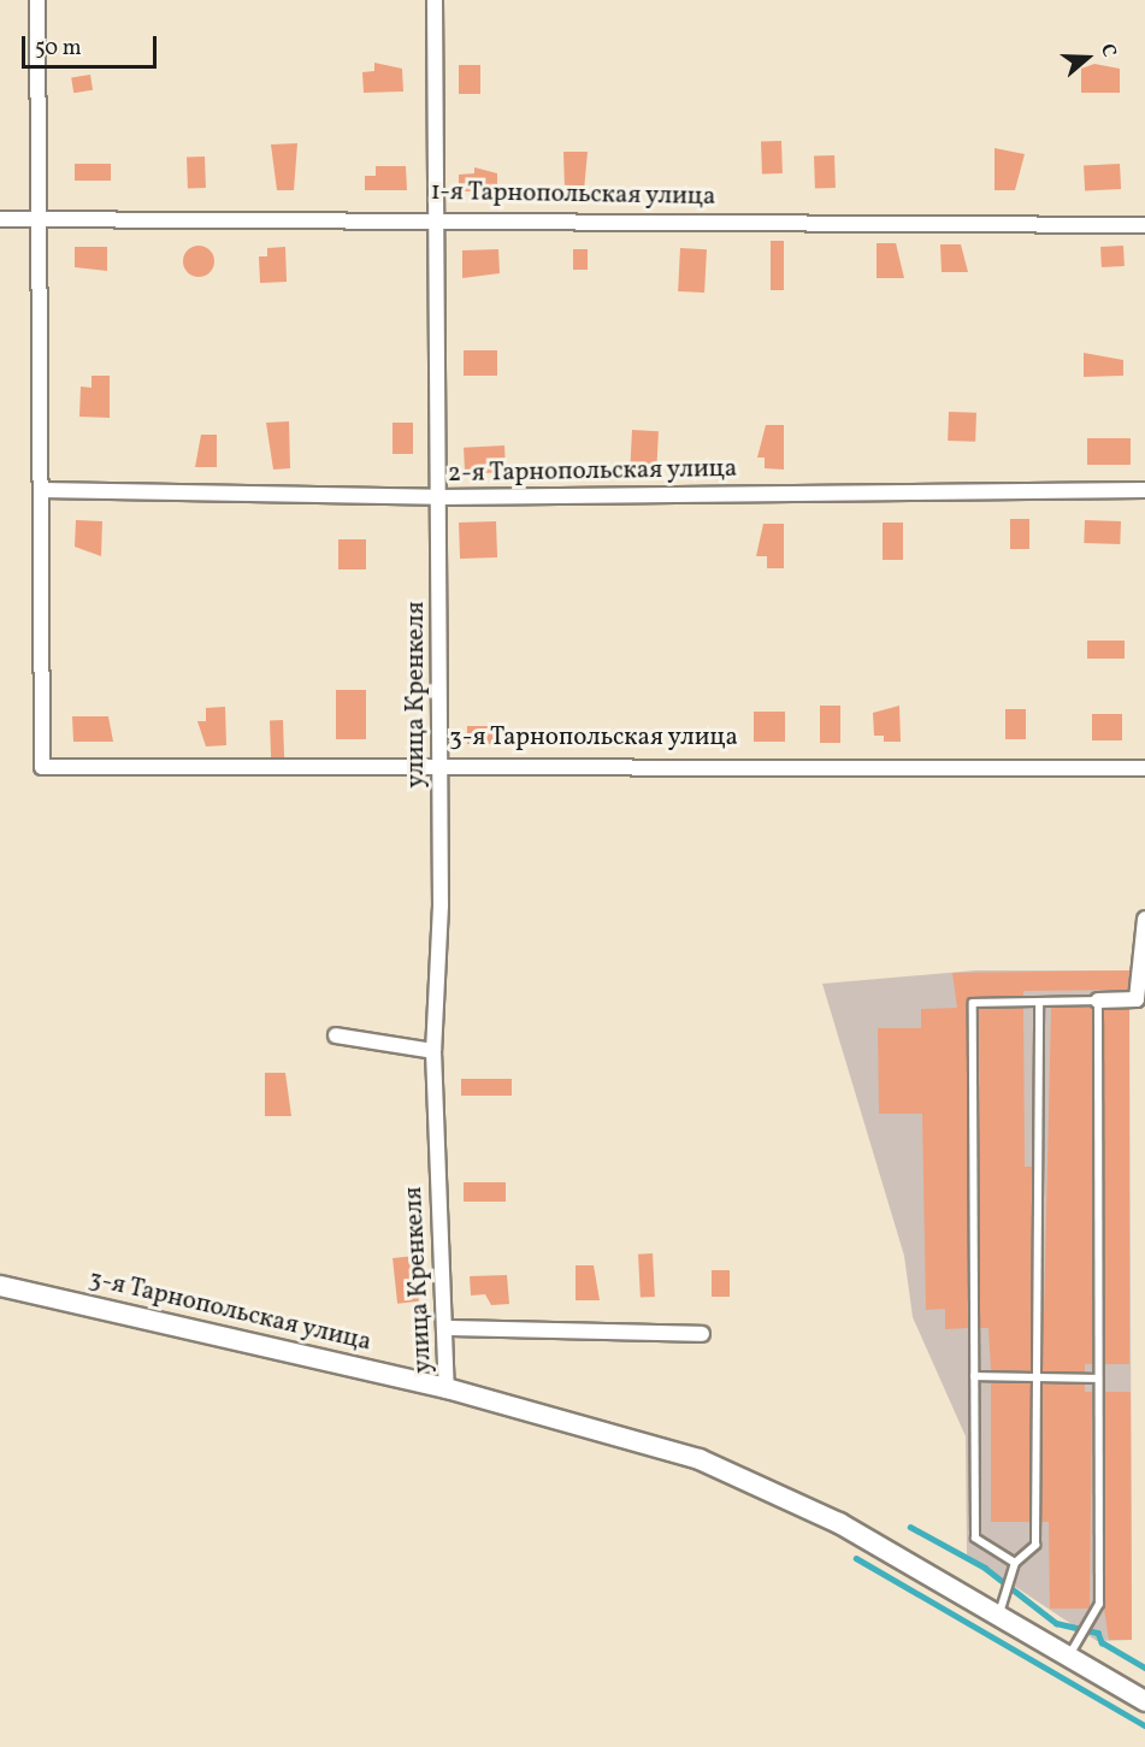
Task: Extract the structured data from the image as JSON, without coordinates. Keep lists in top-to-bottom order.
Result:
{
  "streets": {
    "street": [
      "1-я Тарнопольская улица",
      "2-я Тарнопольская улица",
      "улица Кренкеля",
      "3-я Тарнопольская улица"
    ]
  },
  "crossings": [
    ["1-я Тарнопольская улица", "улица Кренкеля"],
    ["2-я Тарнопольская улица", "улица Кренкеля"],
    ["2-я Тарнопольская улица", "3-я Тарнопольская улица"],
    ["улица Кренкеля", "3-я Тарнопольская улица"]
  ],
  "scale_bar": "50 m",
  "north": "right"
}
